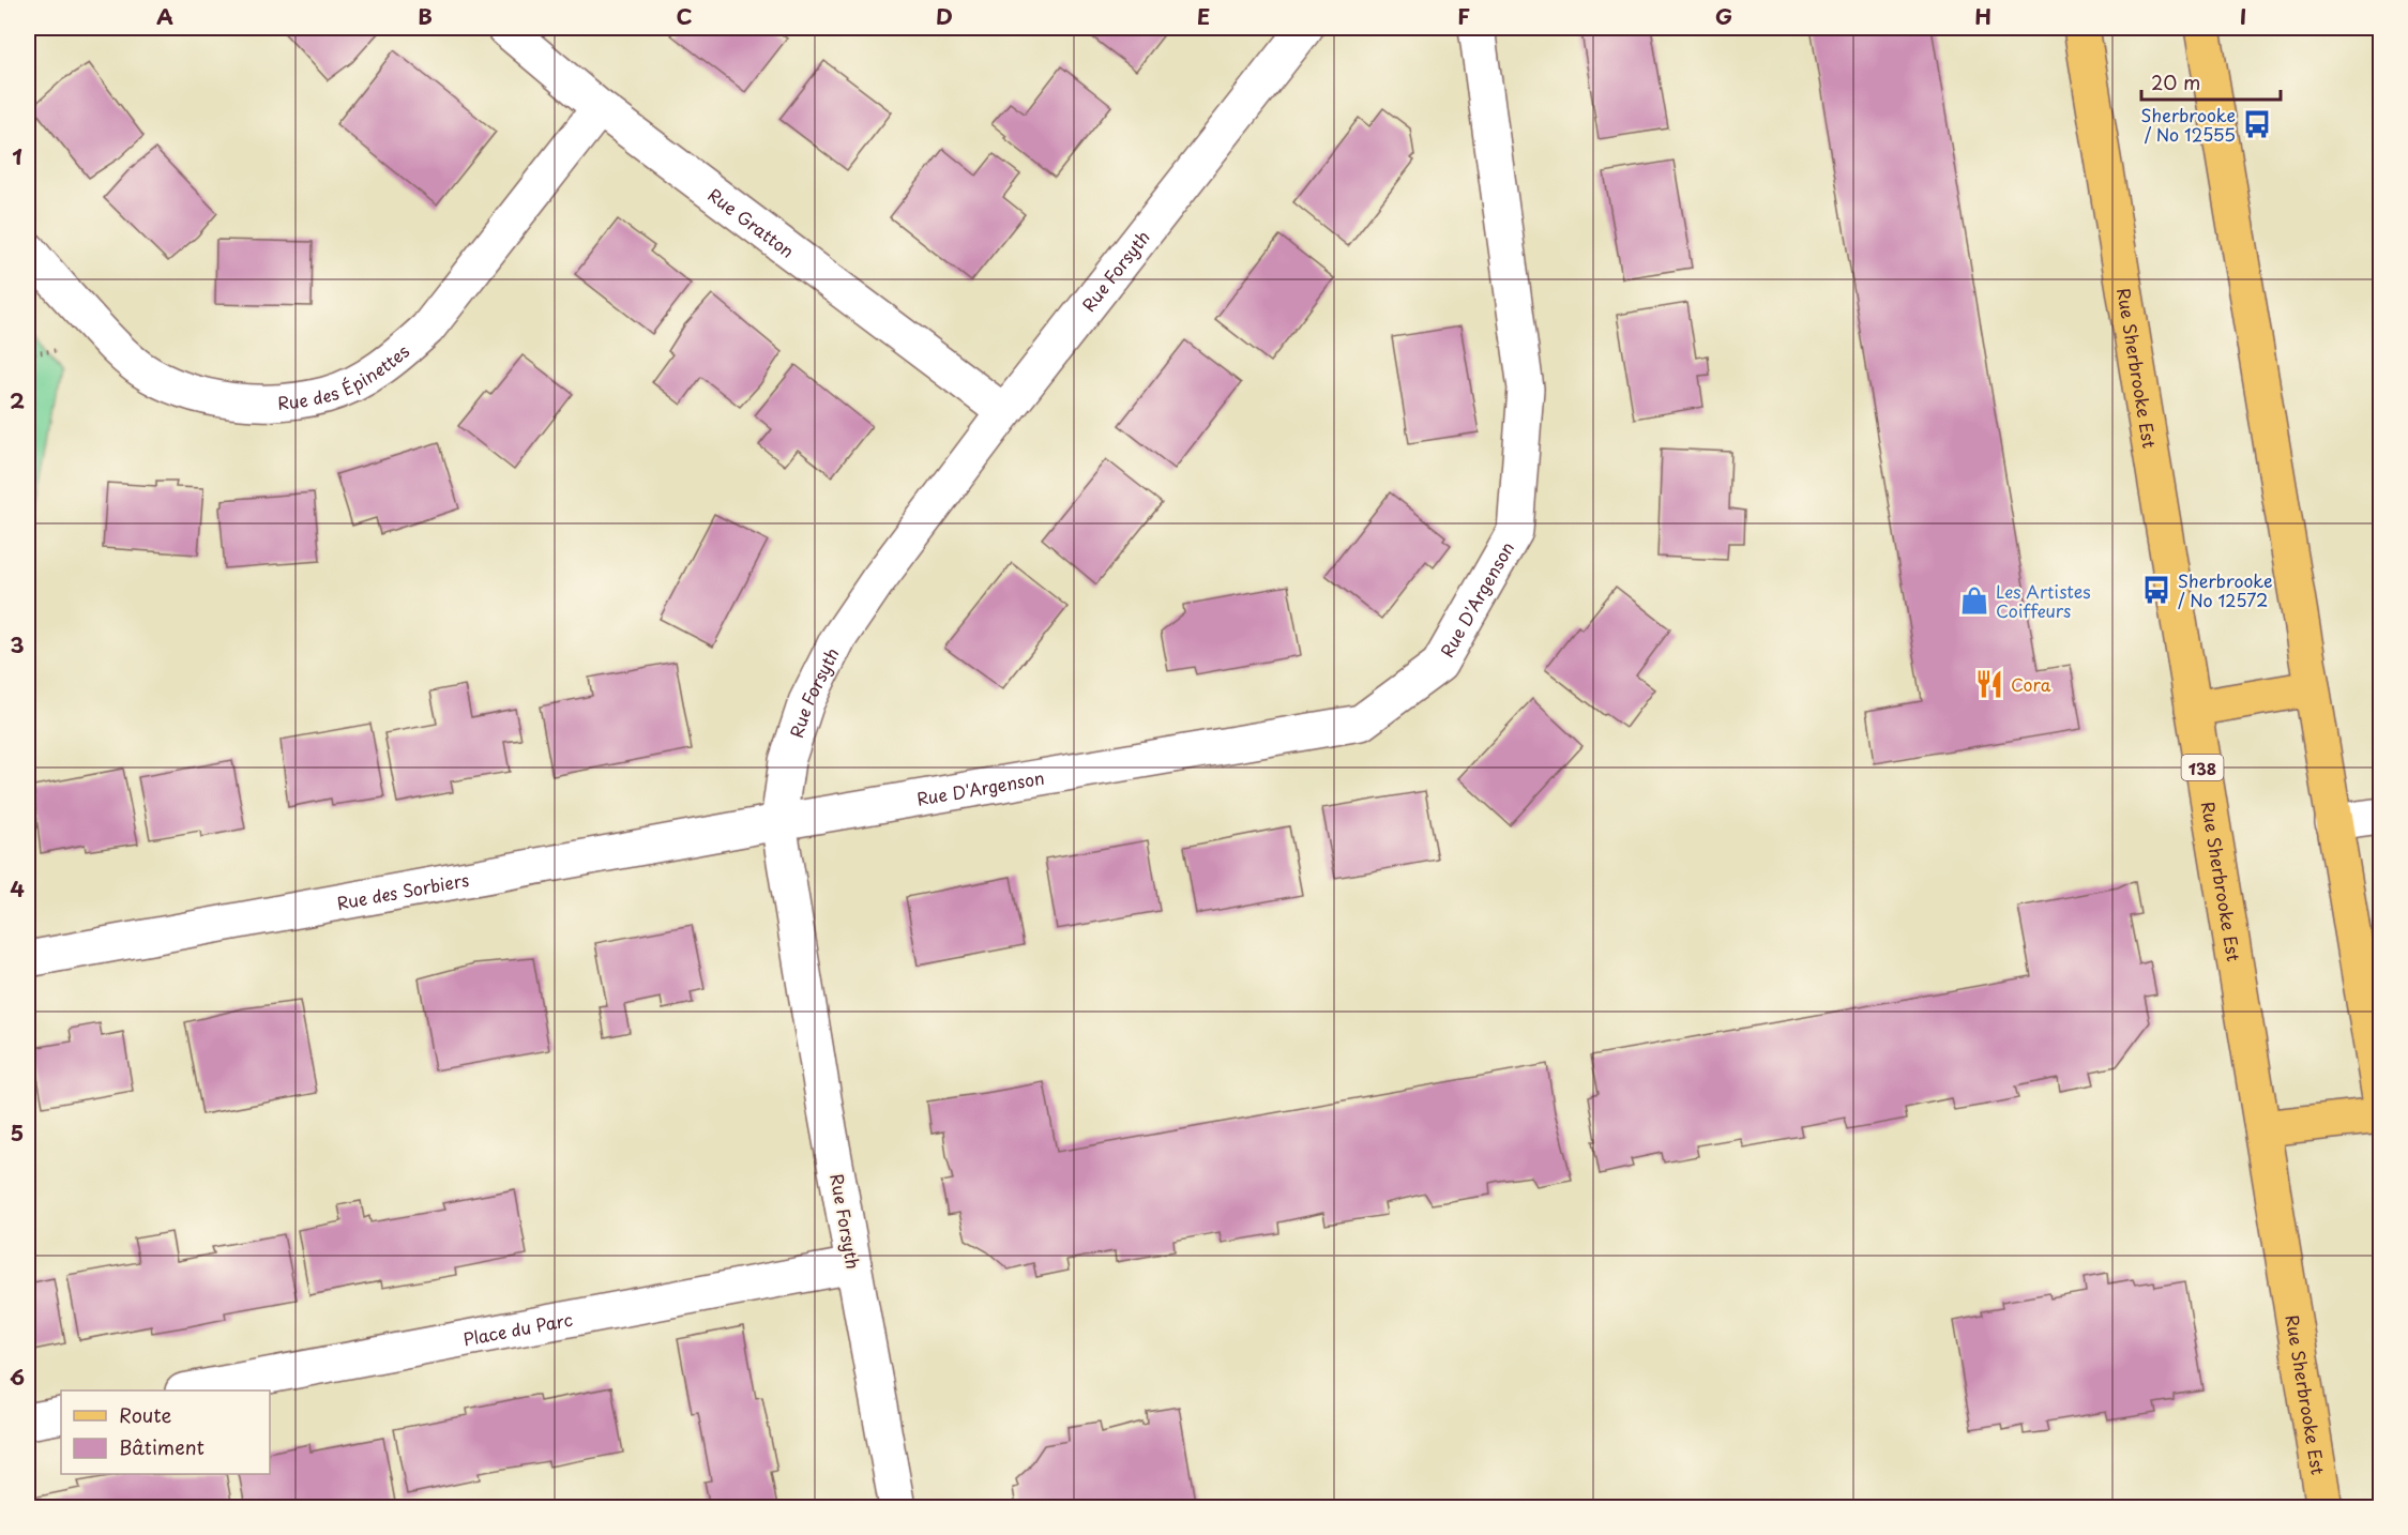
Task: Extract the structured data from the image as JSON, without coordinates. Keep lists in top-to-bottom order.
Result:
{
  "streets": {
    "main road": ["Rue Sherbrooke Est", "138"],
    "street": [
      "Rue Gratton",
      "Rue Forsyth",
      "Rue des Épinettes",
      "Rue D'Argenson",
      "Rue des Sorbiers",
      "Place du Parc"
    ]
  },
  "crossings": [
    ["Rue Gratton", "Rue Forsyth"],
    ["Rue Gratton", "Rue des Épinettes"],
    ["Rue Forsyth", "Rue D'Argenson"],
    ["Rue Forsyth", "Rue des Sorbiers"],
    ["Rue Forsyth", "Place du Parc"],
    ["Rue D'Argenson", "Rue des Sorbiers"]
  ],
  "places": {
    "bus stop": ["Sherbrooke / No 12555", "Sherbrooke / No 12572"],
    "shop": ["Les Artistes Coiffeurs"],
    "restaurant": ["Cora"]
  },
  "legend": ["Route", "Bâtiment"],
  "scale_bar": "20 m",
  "grid": {
    "columns": [
      "A",
      "B",
      "C",
      "D",
      "E",
      "F",
      "G",
      "H",
      "I"
    ],
    "rows": [
      "1",
      "2",
      "3",
      "4",
      "5",
      "6"
    ]
  }
}
